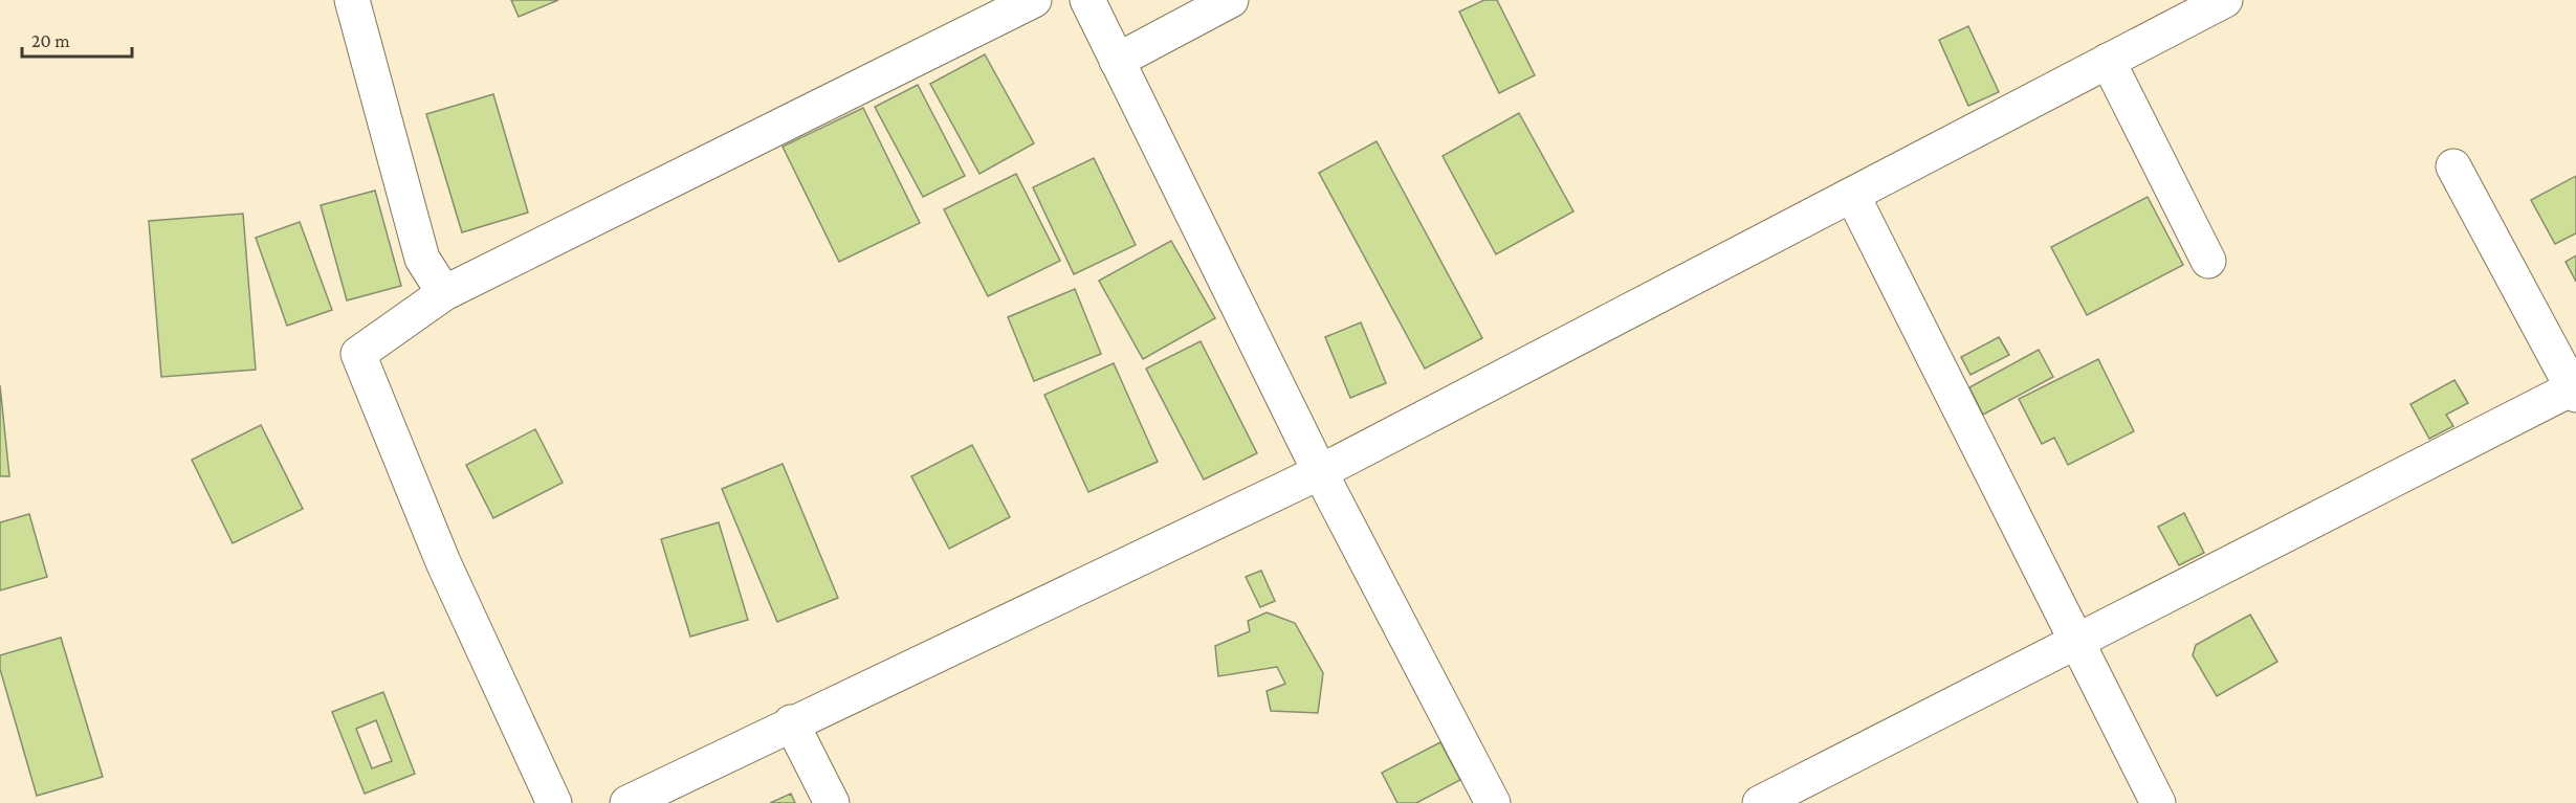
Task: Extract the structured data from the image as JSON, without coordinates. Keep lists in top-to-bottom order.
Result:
{
  "scale_bar": "20 m"
}
